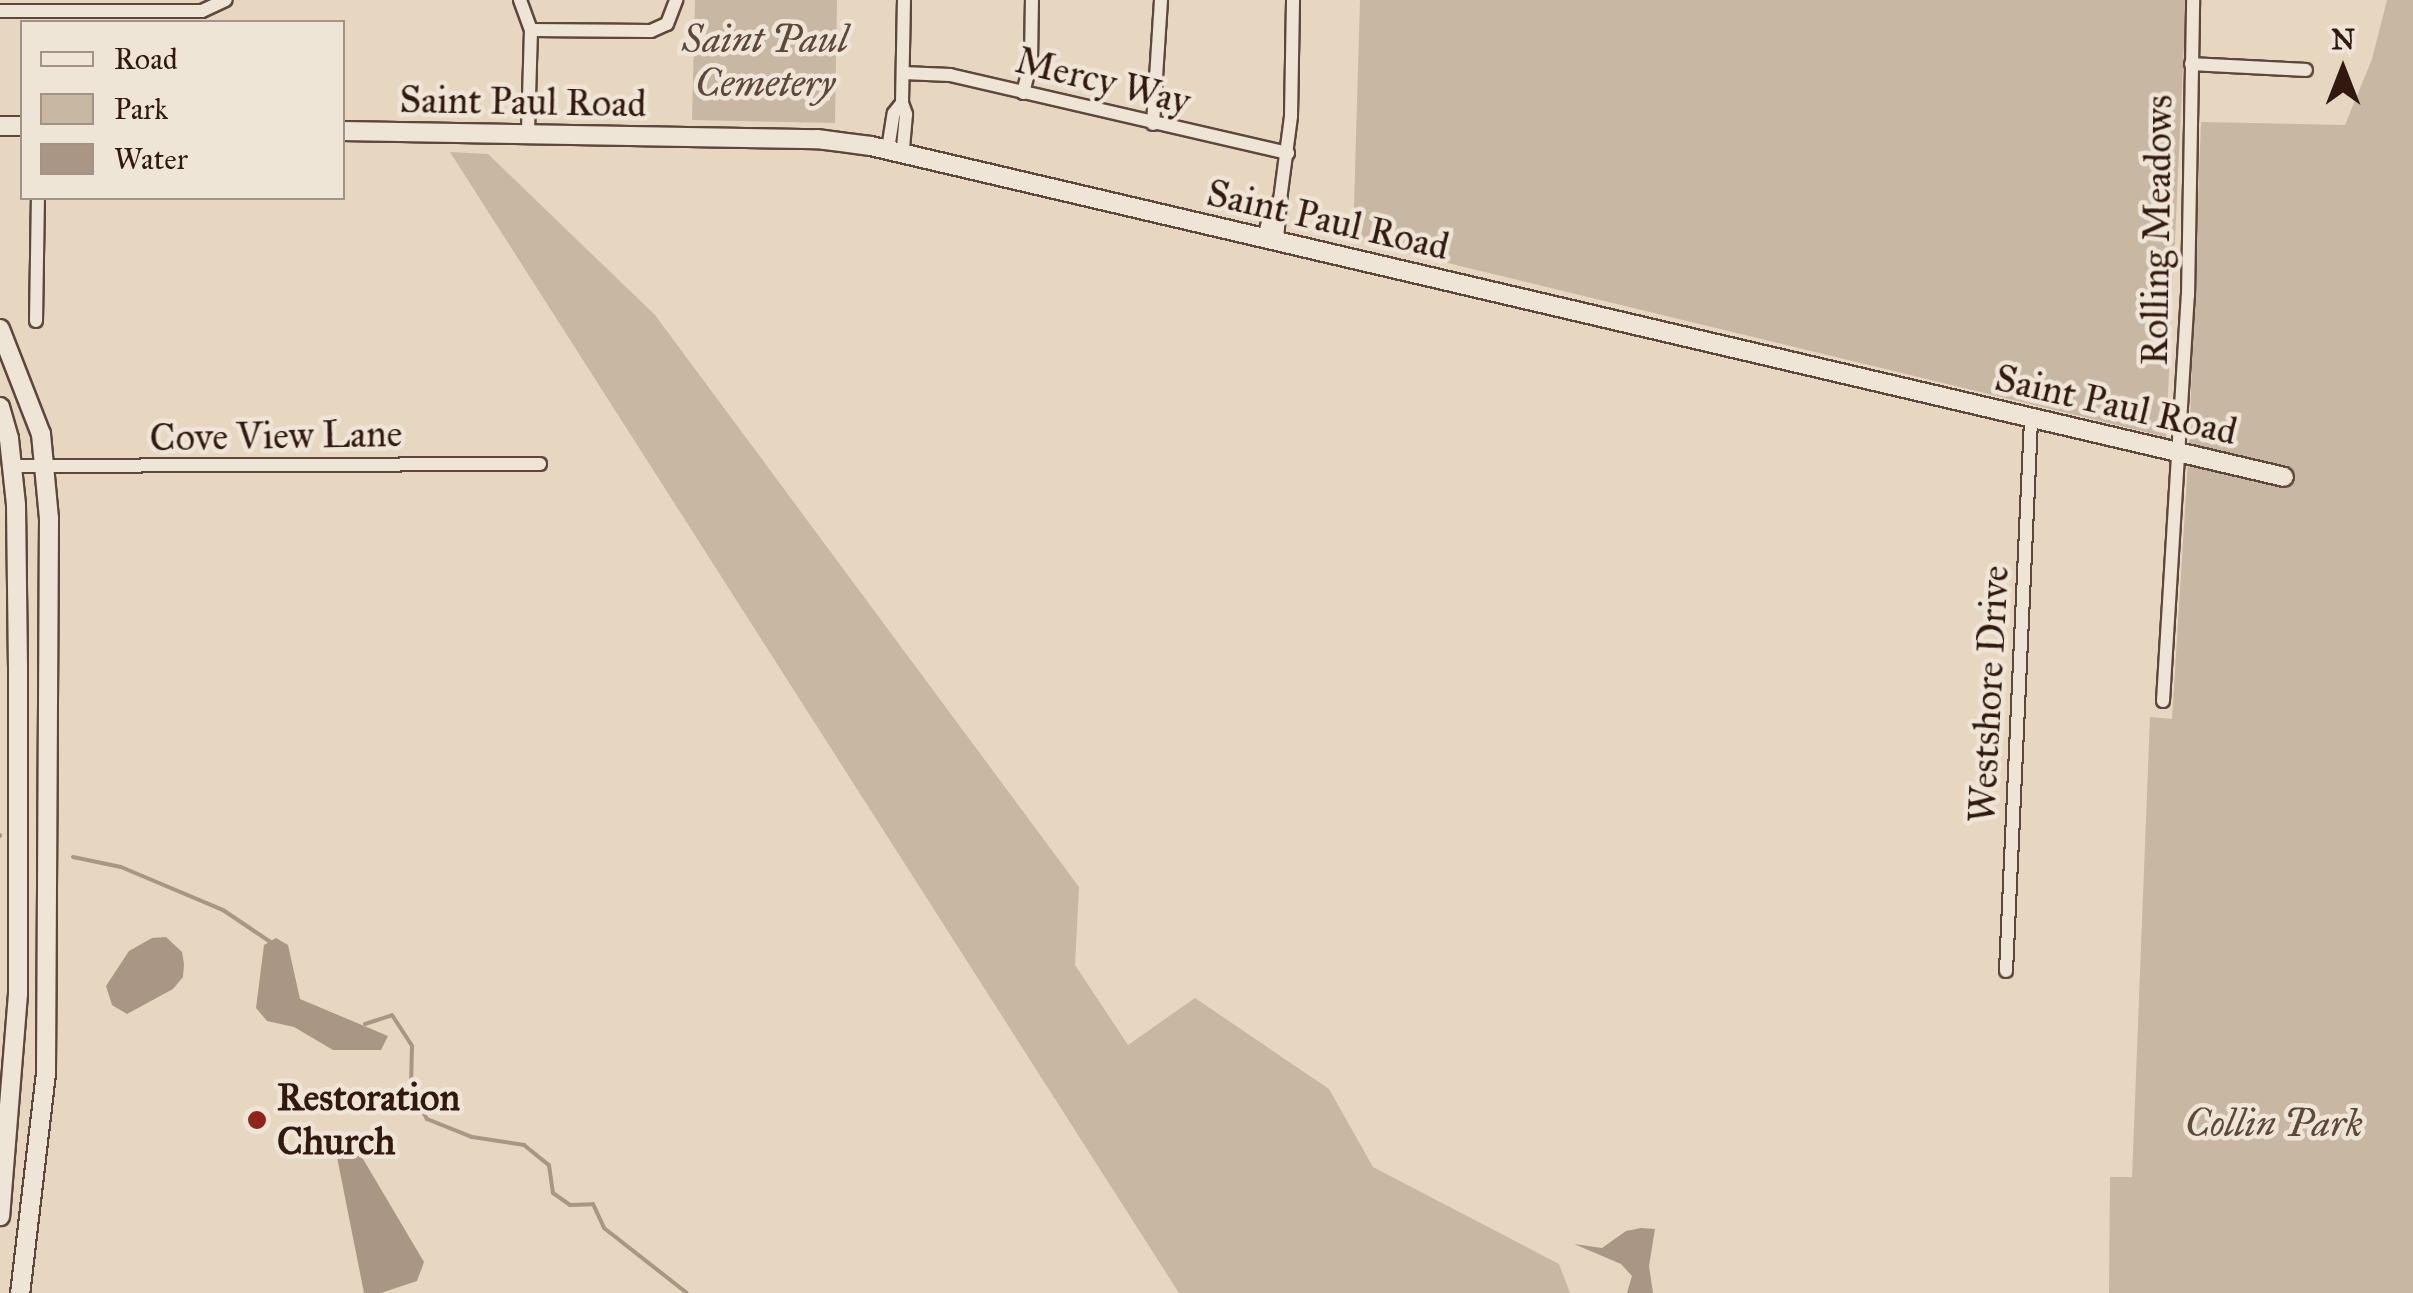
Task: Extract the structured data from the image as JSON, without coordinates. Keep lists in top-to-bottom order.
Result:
{
  "streets": {
    "street": [
      "Mercy Way",
      "Saint Paul Road",
      "Rolling Meadows",
      "Cove View Lane",
      "Westshore Drive"
    ]
  },
  "crossings": [
    ["Saint Paul Road", "Rolling Meadows"],
    ["Saint Paul Road", "Westshore Drive"]
  ],
  "parks": ["Saint Paul Cemetery", "Collin Park"],
  "places": ["Restoration Church"],
  "legend": ["Road", "Park", "Water"],
  "north": "top"
}
